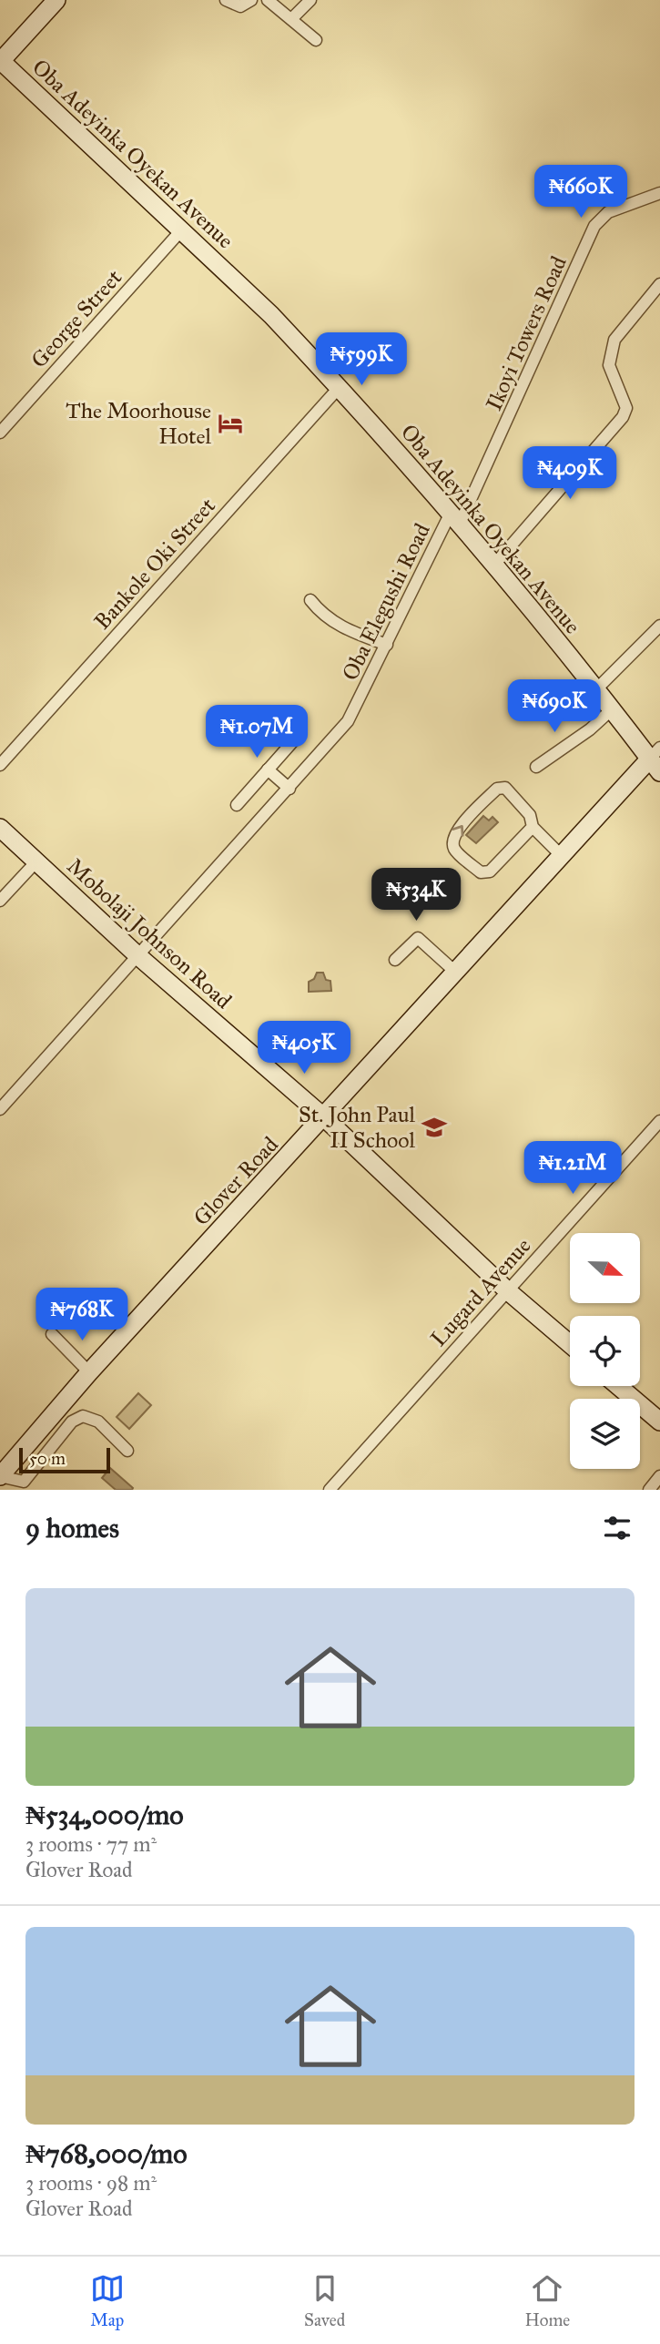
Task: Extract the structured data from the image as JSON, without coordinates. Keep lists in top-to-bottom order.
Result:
{
  "streets": {
    "main road": ["Oba Adeyinka Oyekan Avenue", "Mobolaji Johnson Road", "Glover Road"],
    "street": [
      "George Street",
      "Ikoyi Towers Road",
      "Bankole Oki Street",
      "Oba Elegushi Road",
      "Lugard Avenue"
    ]
  },
  "crossings": [
    ["Oba Adeyinka Oyekan Avenue", "George Street"],
    ["Oba Adeyinka Oyekan Avenue", "Ikoyi Towers Road"],
    ["Oba Adeyinka Oyekan Avenue", "Bankole Oki Street"],
    ["Oba Adeyinka Oyekan Avenue", "Oba Elegushi Road"],
    ["Oba Adeyinka Oyekan Avenue", "Glover Road"],
    ["Ikoyi Towers Road", "Oba Elegushi Road"],
    ["Oba Elegushi Road", "Mobolaji Johnson Road"],
    ["Mobolaji Johnson Road", "Glover Road"],
    ["Mobolaji Johnson Road", "Lugard Avenue"]
  ],
  "places": {
    "hotel": ["The Moorhouse Hotel"],
    "school or university": ["St. John Paul II School"]
  },
  "scale_bar": "50 m",
  "north": "right",
  "page": {
    "price": [
      "₦660K",
      "₦599K",
      "₦409K",
      "₦690K",
      "₦1.07M",
      "₦534K",
      "₦405K",
      "₦1.21M",
      "₦768K"
    ],
    "scale": "50 m",
    "heading": "9 homes",
    "list": [
      {
        "name": "₦534,000/mo",
        "note": "3 rooms · 77 m² · Glover Road"
      },
      {
        "name": "₦768,000/mo",
        "note": "3 rooms · 98 m² · Glover Road"
      }
    ],
    "tabs": ["Map", "Saved", "Home"]
  }
}
